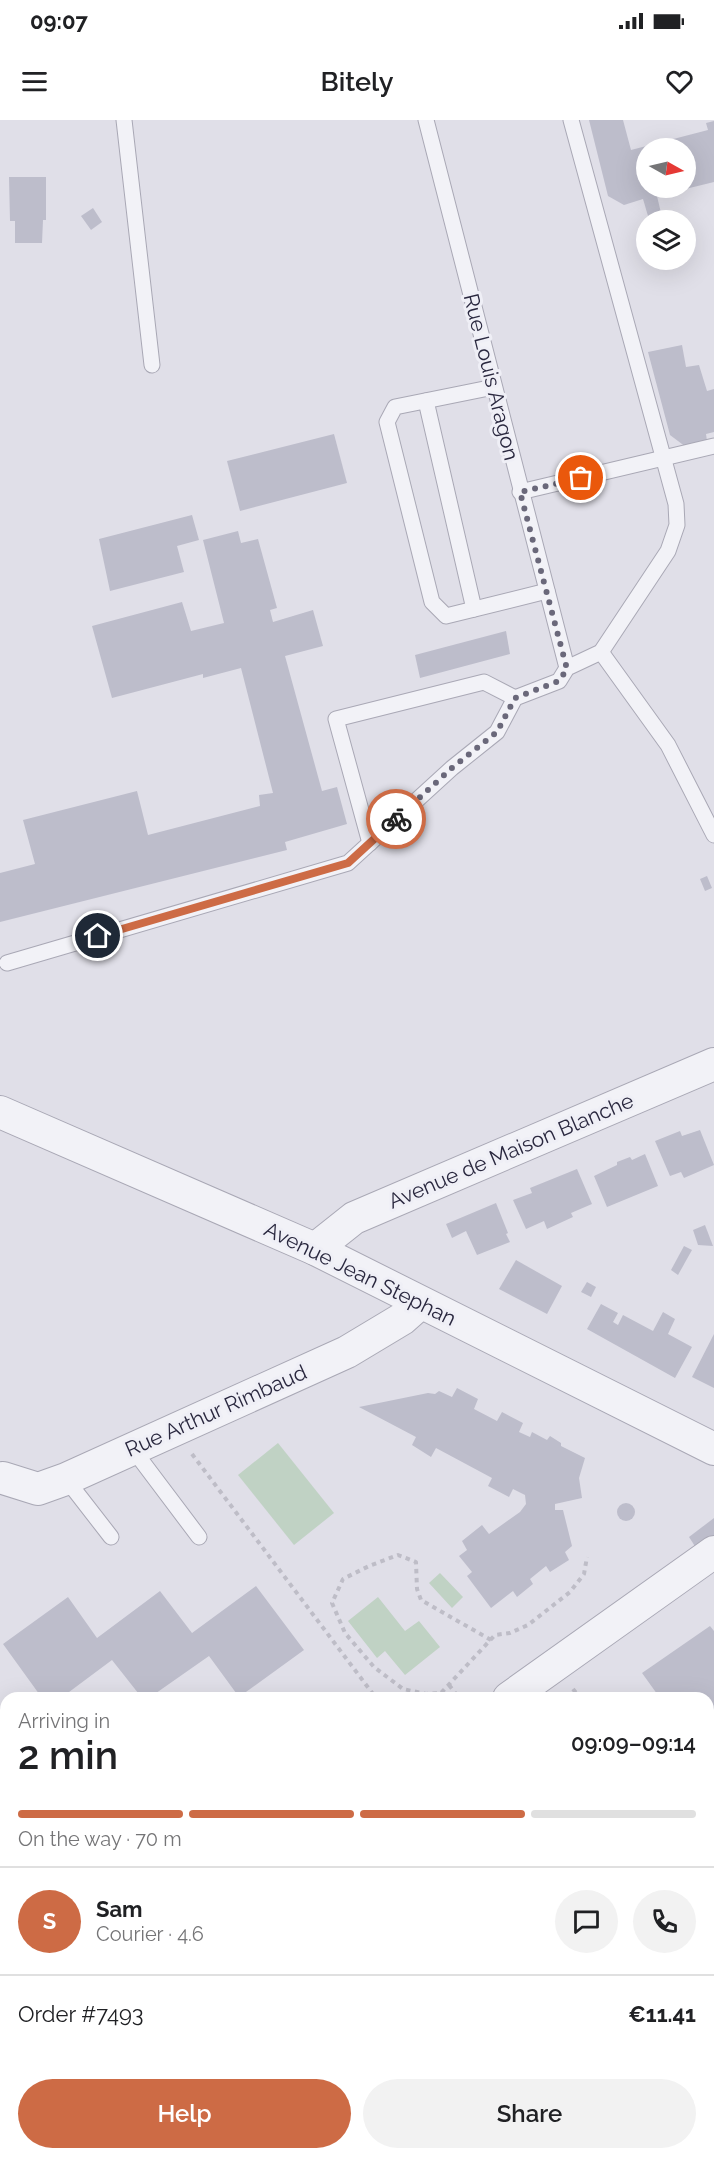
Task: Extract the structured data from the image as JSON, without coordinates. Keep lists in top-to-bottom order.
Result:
{
  "streets": {
    "street": ["Avenue de Maison Blanche", "Avenue Jean Stephan", "Rue Arthur Rimbaud"],
    "lane": ["Rue Louis Aragon"]
  },
  "crossings": [
    ["Avenue de Maison Blanche", "Avenue Jean Stephan"],
    ["Avenue Jean Stephan", "Rue Arthur Rimbaud"]
  ],
  "north": "right",
  "page": {
    "status": "09:07",
    "header": "Bitely",
    "heading": ["2 min", "Arriving in", "09:09–09:14"],
    "panel": [
      "Sam",
      "Courier · 4.6",
      "Order #7493",
      "€11.41"
    ],
    "bar": "On the way · 70 m",
    "round": "S",
    "buttons": ["Help", "Share"]
  }
}
